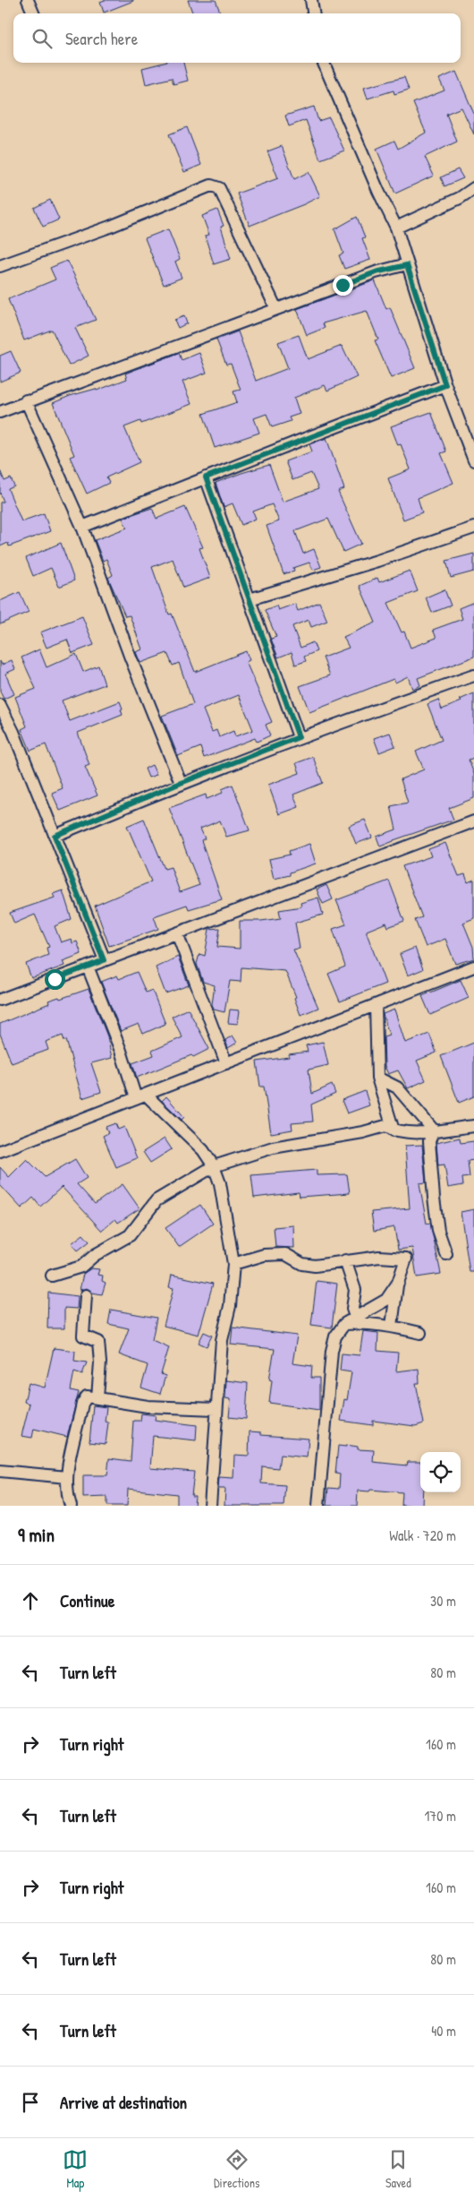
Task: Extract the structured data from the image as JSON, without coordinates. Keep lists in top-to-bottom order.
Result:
{
  "page": {
    "search": "Search here",
    "heading": ["9 min", "Walk · 720 m"],
    "list": [
      ["Continue", "30 m"],
      ["Turn left", "80 m"],
      ["Turn right", "160 m"],
      ["Turn left", "170 m"],
      ["Turn right", "160 m"],
      ["Turn left", "80 m"],
      ["Turn left", "40 m"],
      "Arrive at destination"
    ],
    "nav": ["Map", "Directions", "Saved"]
  }
}
